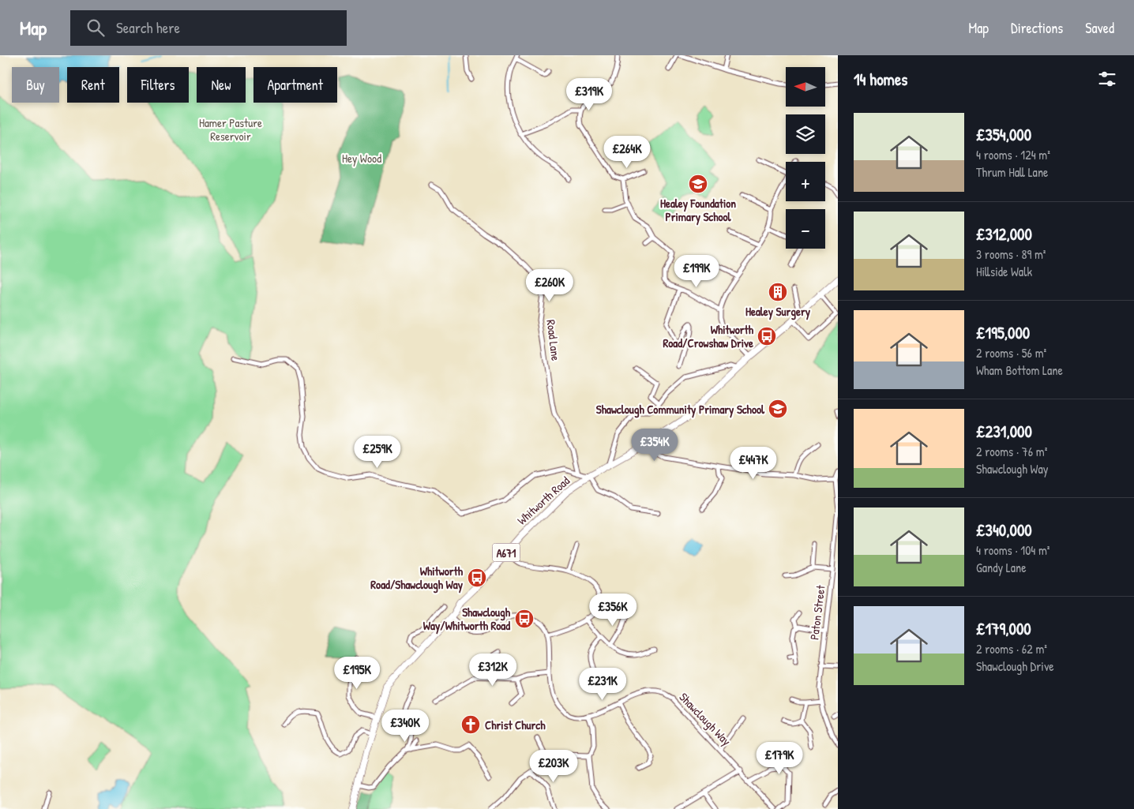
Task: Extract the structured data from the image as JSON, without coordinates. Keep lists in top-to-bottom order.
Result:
{
  "streets": {
    "main road": ["Whitworth Road", "A671"],
    "street": ["Road Lane", "Paton Street", "Shawclough Way"]
  },
  "crossings": [
    ["Whitworth Road", "A671"]
  ],
  "parks": ["Hamer Pasture Reservoir", "Hey Wood"],
  "places": {
    "school or university": ["Healey Foundation Primary School", "Shawclough Community Primary School"],
    "building": ["Healey Surgery"],
    "bus stop": ["Whitworth Road/Crowshaw Drive", "Whitworth Road/Shawclough Way", "Shawclough Way/Whitworth Road"],
    "church": ["Christ Church"]
  },
  "north": "left",
  "page": {
    "header": "Map",
    "search": "Search here",
    "nav": ["Map", "Directions", "Saved"],
    "heading": "14 homes",
    "map_buttons": ["+", "−"],
    "chip": [
      "Buy",
      "Rent",
      "Filters",
      "New",
      "Apartment"
    ],
    "price": [
      "£319K",
      "£264K",
      "£199K",
      "£260K",
      "£354K",
      "£259K",
      "£447K",
      "£356K",
      "£312K",
      "£195K",
      "£231K",
      "£340K",
      "£179K",
      "£203K"
    ],
    "list": [
      {
        "name": "£354,000",
        "note": "4 rooms · 124 m² · Thrum Hall Lane"
      },
      {
        "name": "£312,000",
        "note": "3 rooms · 89 m² · Hillside Walk"
      },
      {
        "name": "£195,000",
        "note": "2 rooms · 56 m² · Wham Bottom Lane"
      },
      {
        "name": "£231,000",
        "note": "2 rooms · 76 m² · Shawclough Way"
      },
      {
        "name": "£340,000",
        "note": "4 rooms · 104 m² · Gandy Lane"
      },
      {
        "name": "£179,000",
        "note": "2 rooms · 62 m² · Shawclough Drive"
      }
    ]
  }
}
